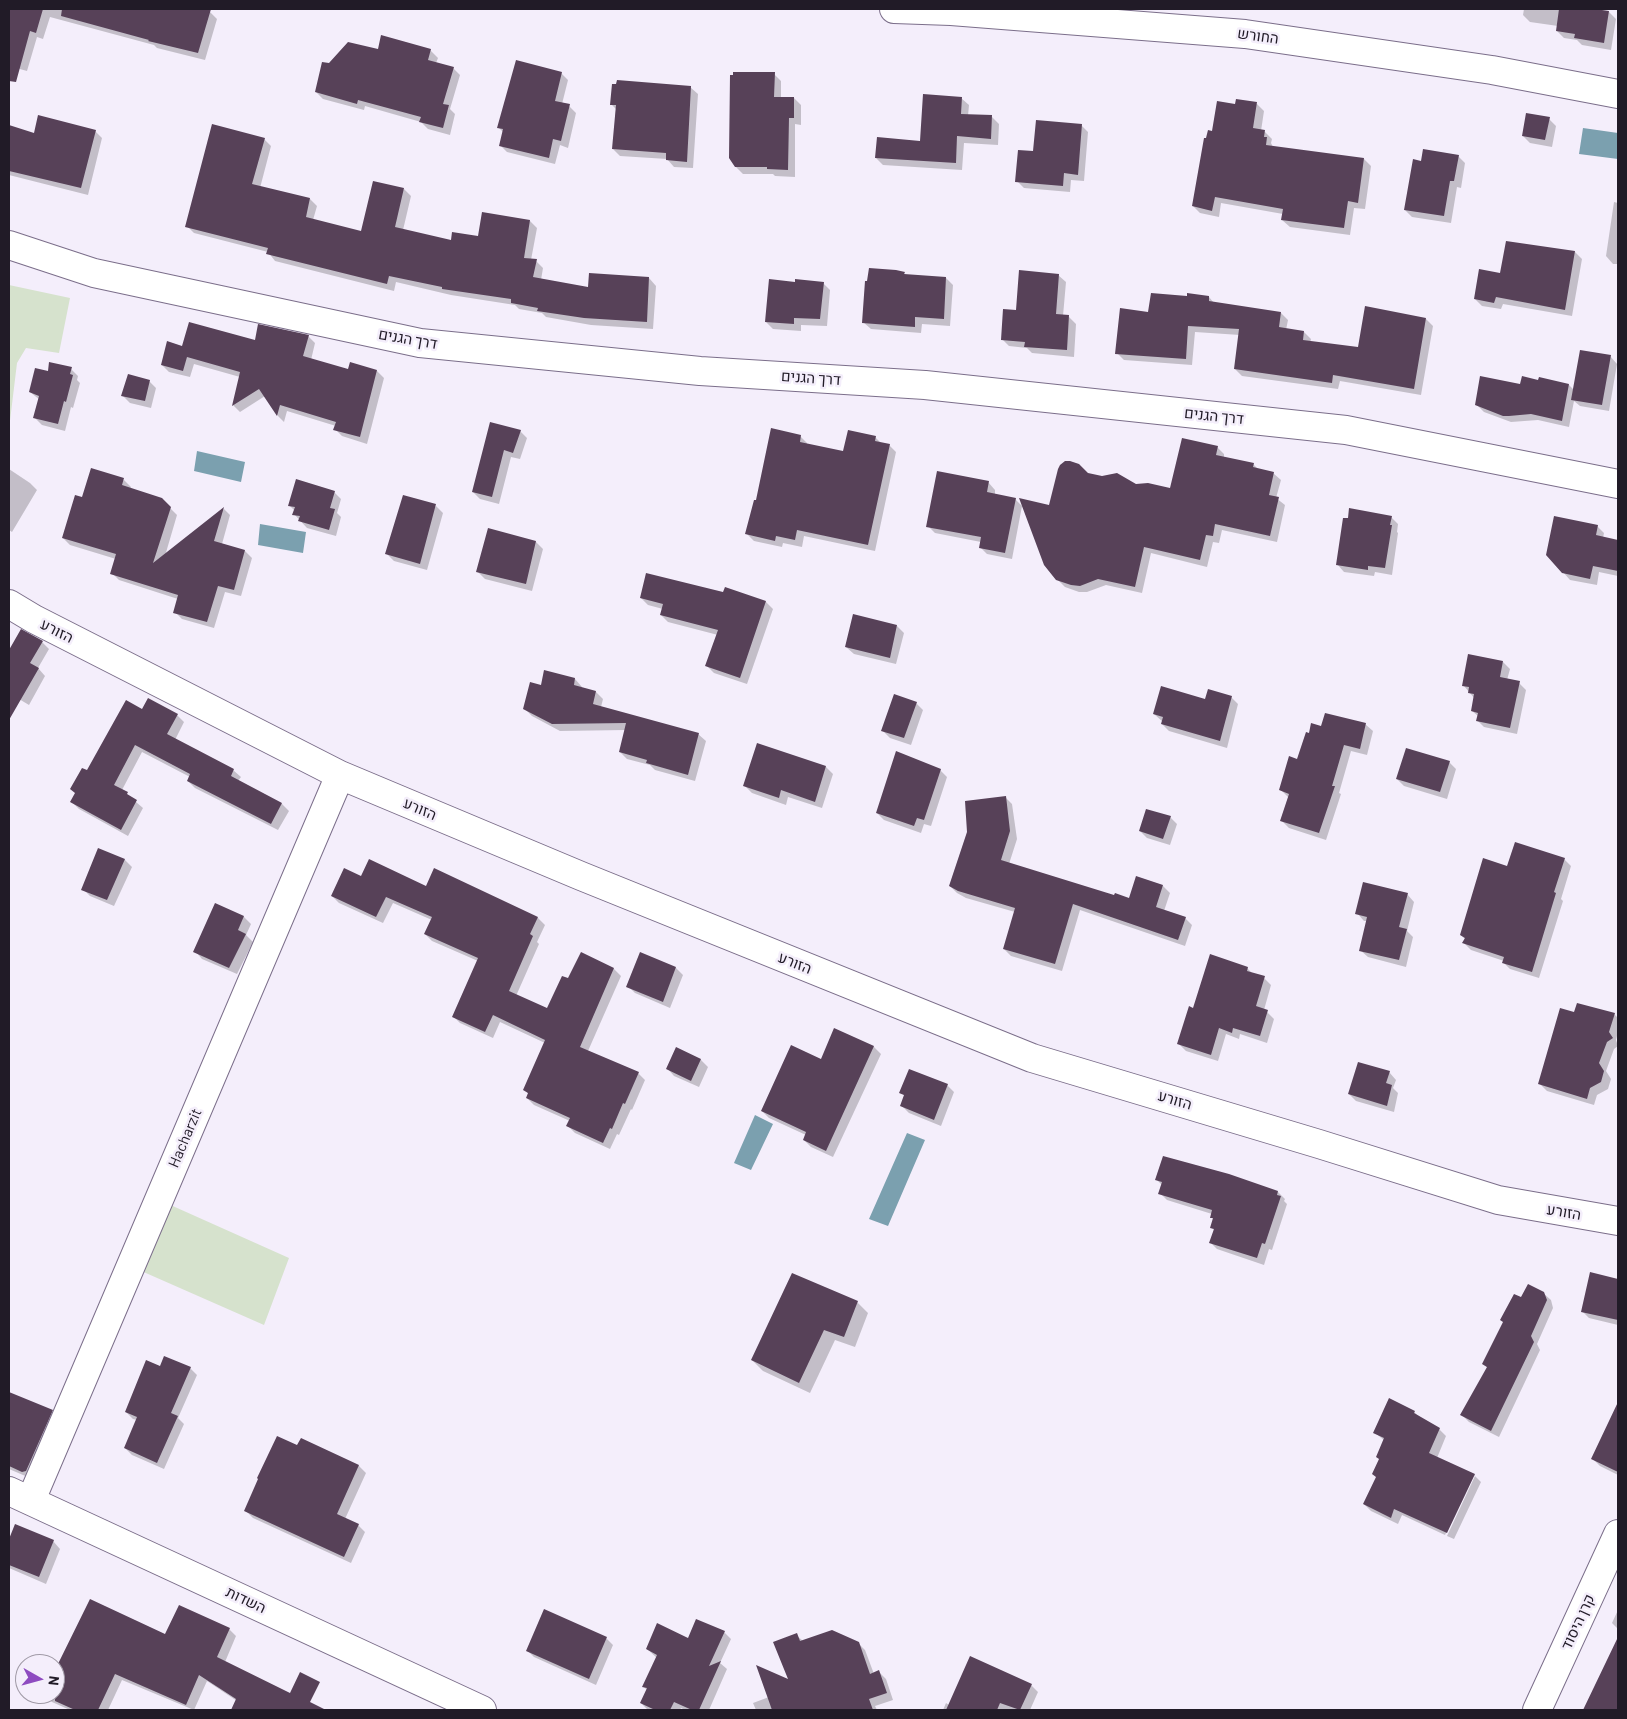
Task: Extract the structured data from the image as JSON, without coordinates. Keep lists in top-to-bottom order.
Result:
{
  "streets": {
    "street": [
      "החורש",
      "דרך הגנים",
      "הזורע",
      "Hacharzit",
      "השדות",
      "קרן היסוד"
    ]
  },
  "crossings": [
    ["הזורע", "Hacharzit"],
    ["Hacharzit", "השדות"]
  ],
  "north": "right"
}
